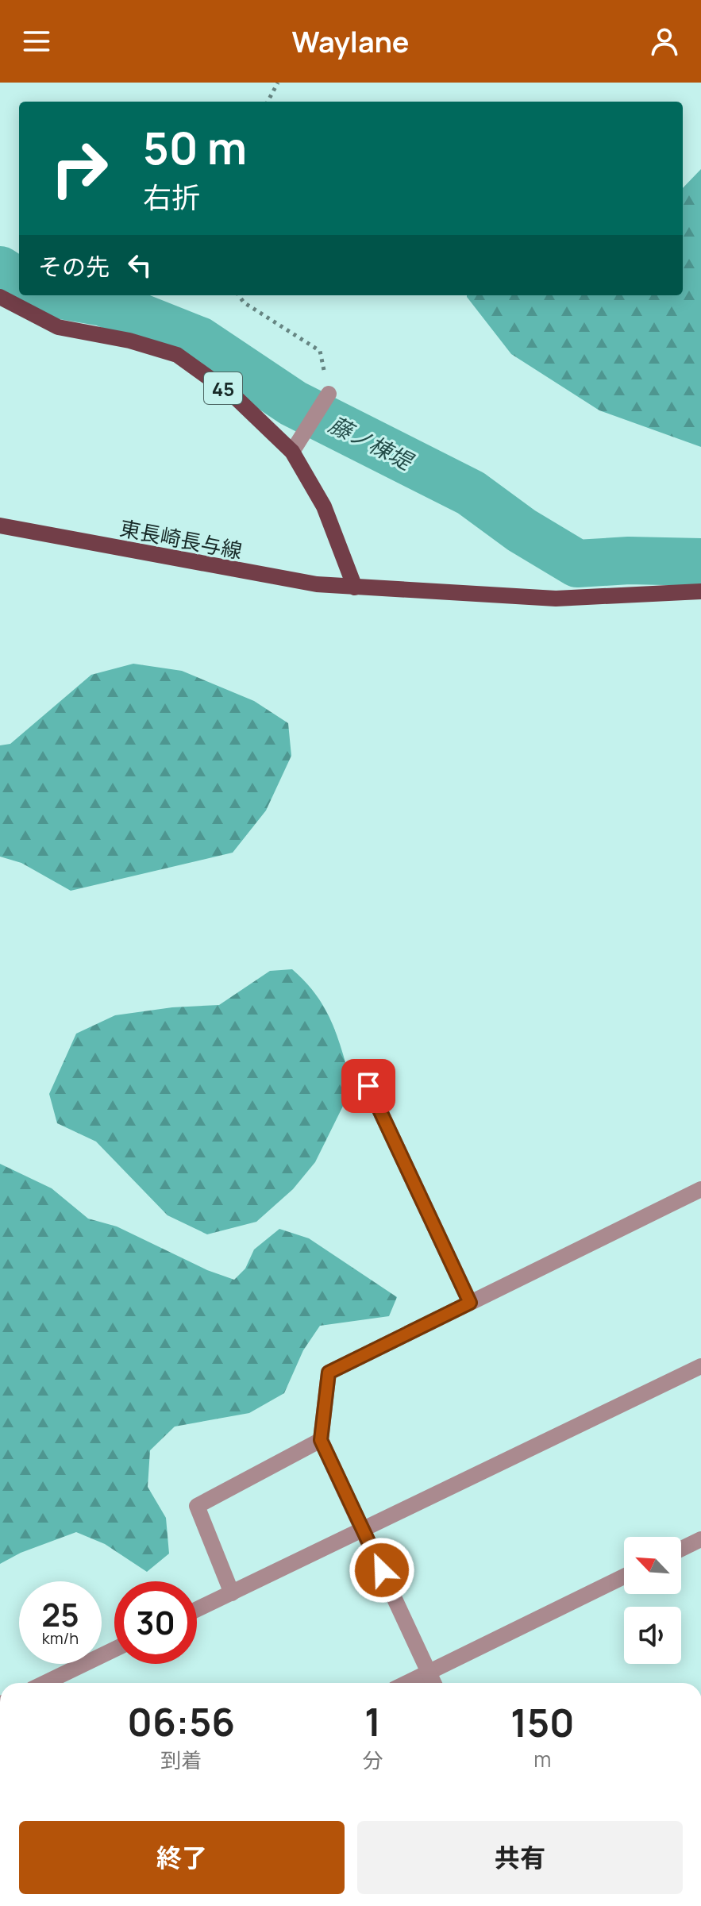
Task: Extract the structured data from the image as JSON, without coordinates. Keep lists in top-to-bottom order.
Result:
{
  "streets": {
    "main road": ["45", "東長崎長与線"]
  },
  "crossings": [
    ["45", "東長崎長与線"]
  ],
  "water": ["藤ノ棟堤"],
  "north": "top left",
  "page": {
    "header": "Waylane",
    "turn": ["50 m", "右折"],
    "then": "その先",
    "speed": "25 km/h",
    "limit": "30",
    "eta": [
      "06:56",
      "到着",
      "1",
      "分",
      "150",
      "m"
    ],
    "buttons": ["終了", "共有"]
  }
}
